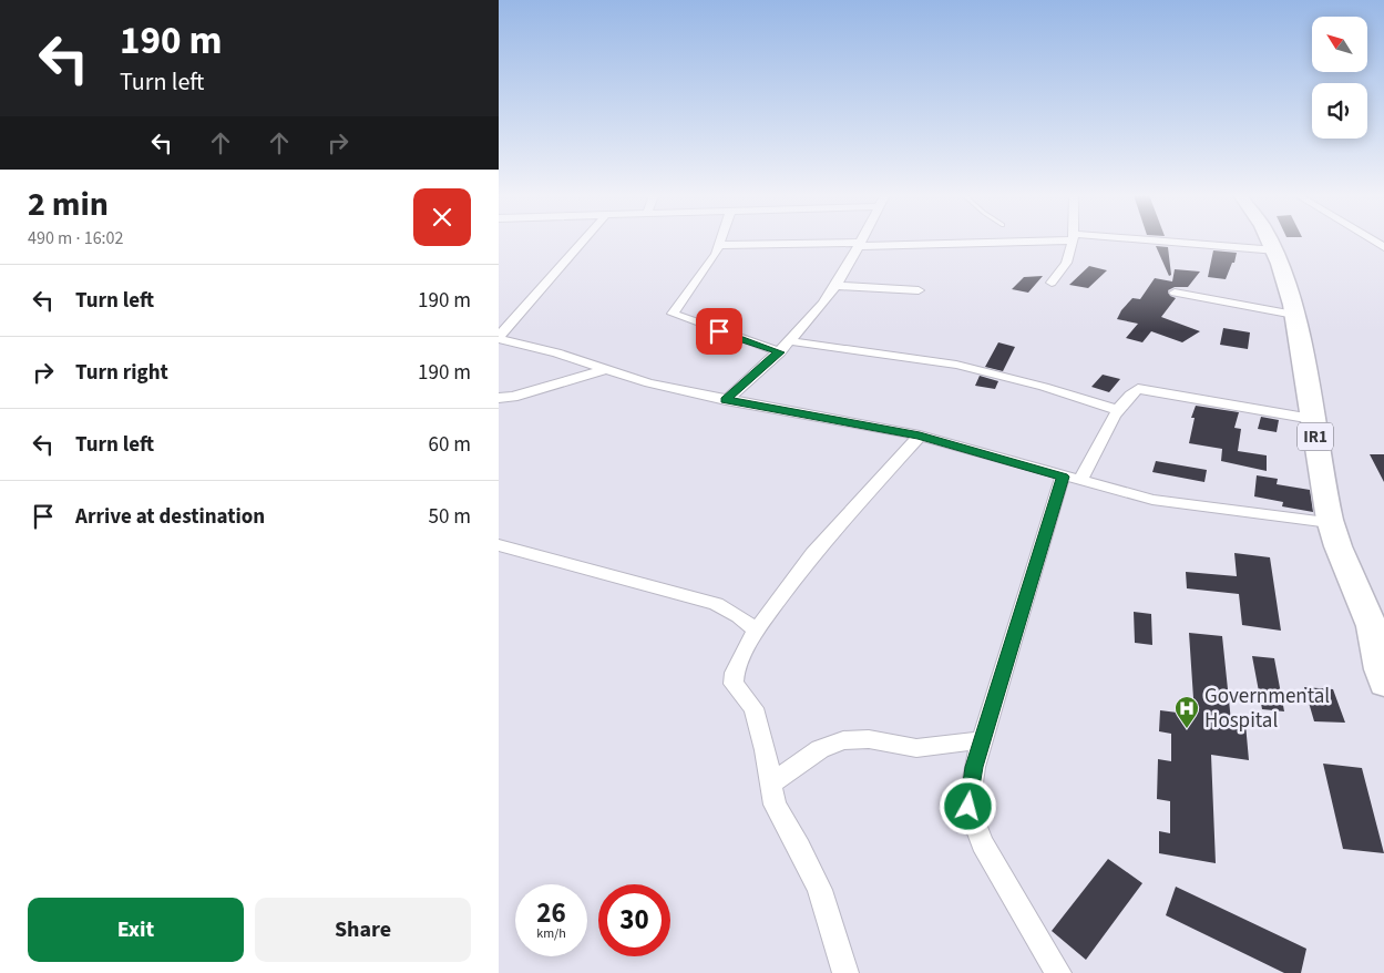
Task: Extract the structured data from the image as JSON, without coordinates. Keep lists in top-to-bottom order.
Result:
{
  "streets": {
    "main road": ["IR1"]
  },
  "places": {
    "hospital": ["Governmental Hospital"]
  },
  "north": "top left",
  "page": {
    "turn": ["190 m", "Turn left"],
    "heading": ["2 min", "490 m · 16:02"],
    "list": [
      {
        "name": "Turn left",
        "value": "190 m"
      },
      {
        "name": "Turn right",
        "value": "190 m"
      },
      {
        "name": "Turn left",
        "value": "60 m"
      },
      {
        "name": "Arrive at destination",
        "value": "50 m"
      }
    ],
    "speed": "26 km/h",
    "limit": "30",
    "buttons": ["Exit", "Share"]
  }
}
